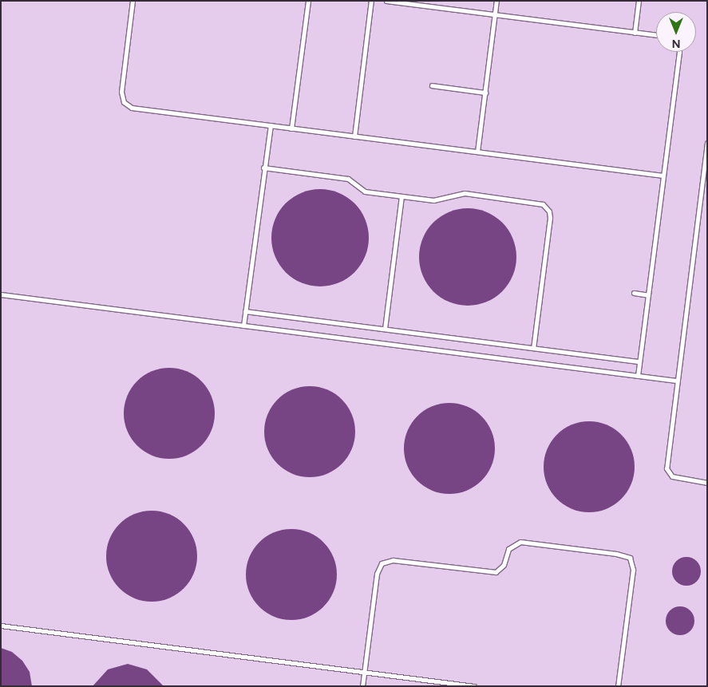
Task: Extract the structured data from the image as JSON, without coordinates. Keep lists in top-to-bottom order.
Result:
{
  "north": "bottom"
}
